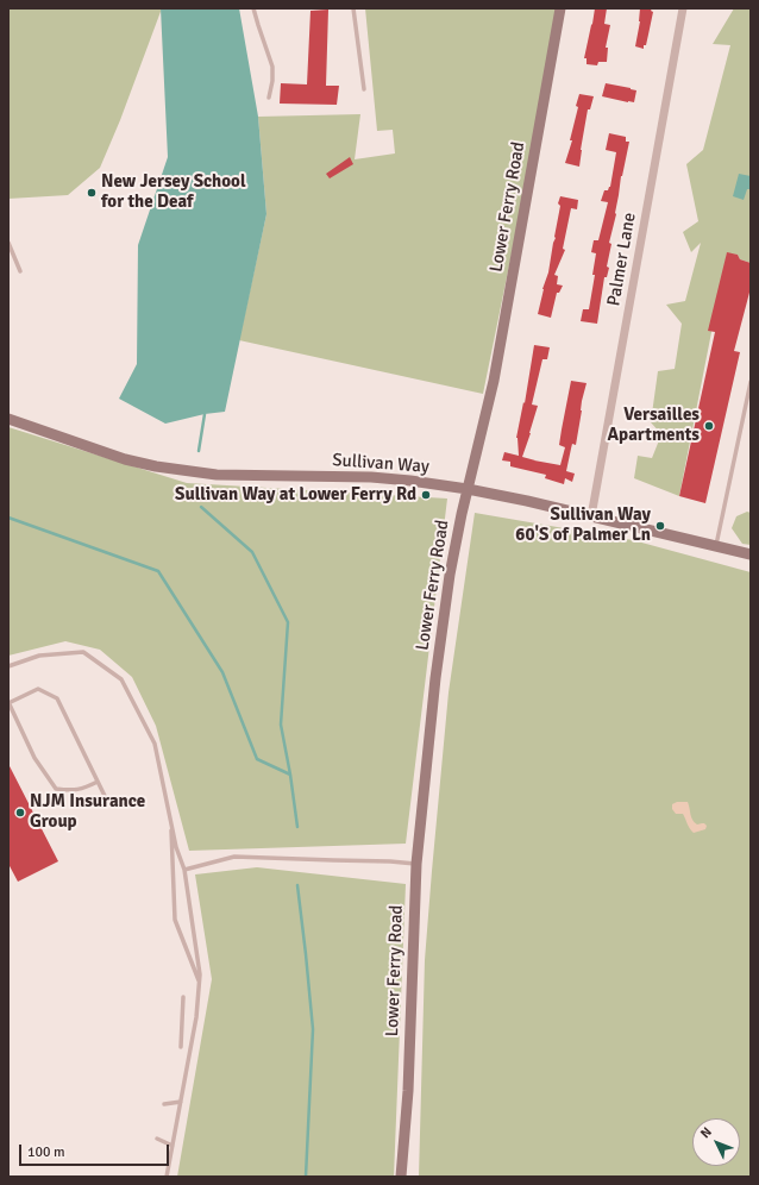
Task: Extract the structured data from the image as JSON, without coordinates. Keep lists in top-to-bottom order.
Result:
{
  "streets": {
    "main road": ["Lower Ferry Road", "Sullivan Way"],
    "street": ["Palmer Lane"]
  },
  "crossings": [
    ["Lower Ferry Road", "Sullivan Way"],
    ["Palmer Lane", "Sullivan Way"]
  ],
  "places": [
    "New Jersey School for the Deaf",
    "Versailles Apartments",
    "Sullivan Way at Lower Ferry Rd",
    "Sullivan Way 60'S of Palmer Ln",
    "NJM Insurance Group"
  ],
  "scale_bar": "100 m",
  "north": "top left"
}
